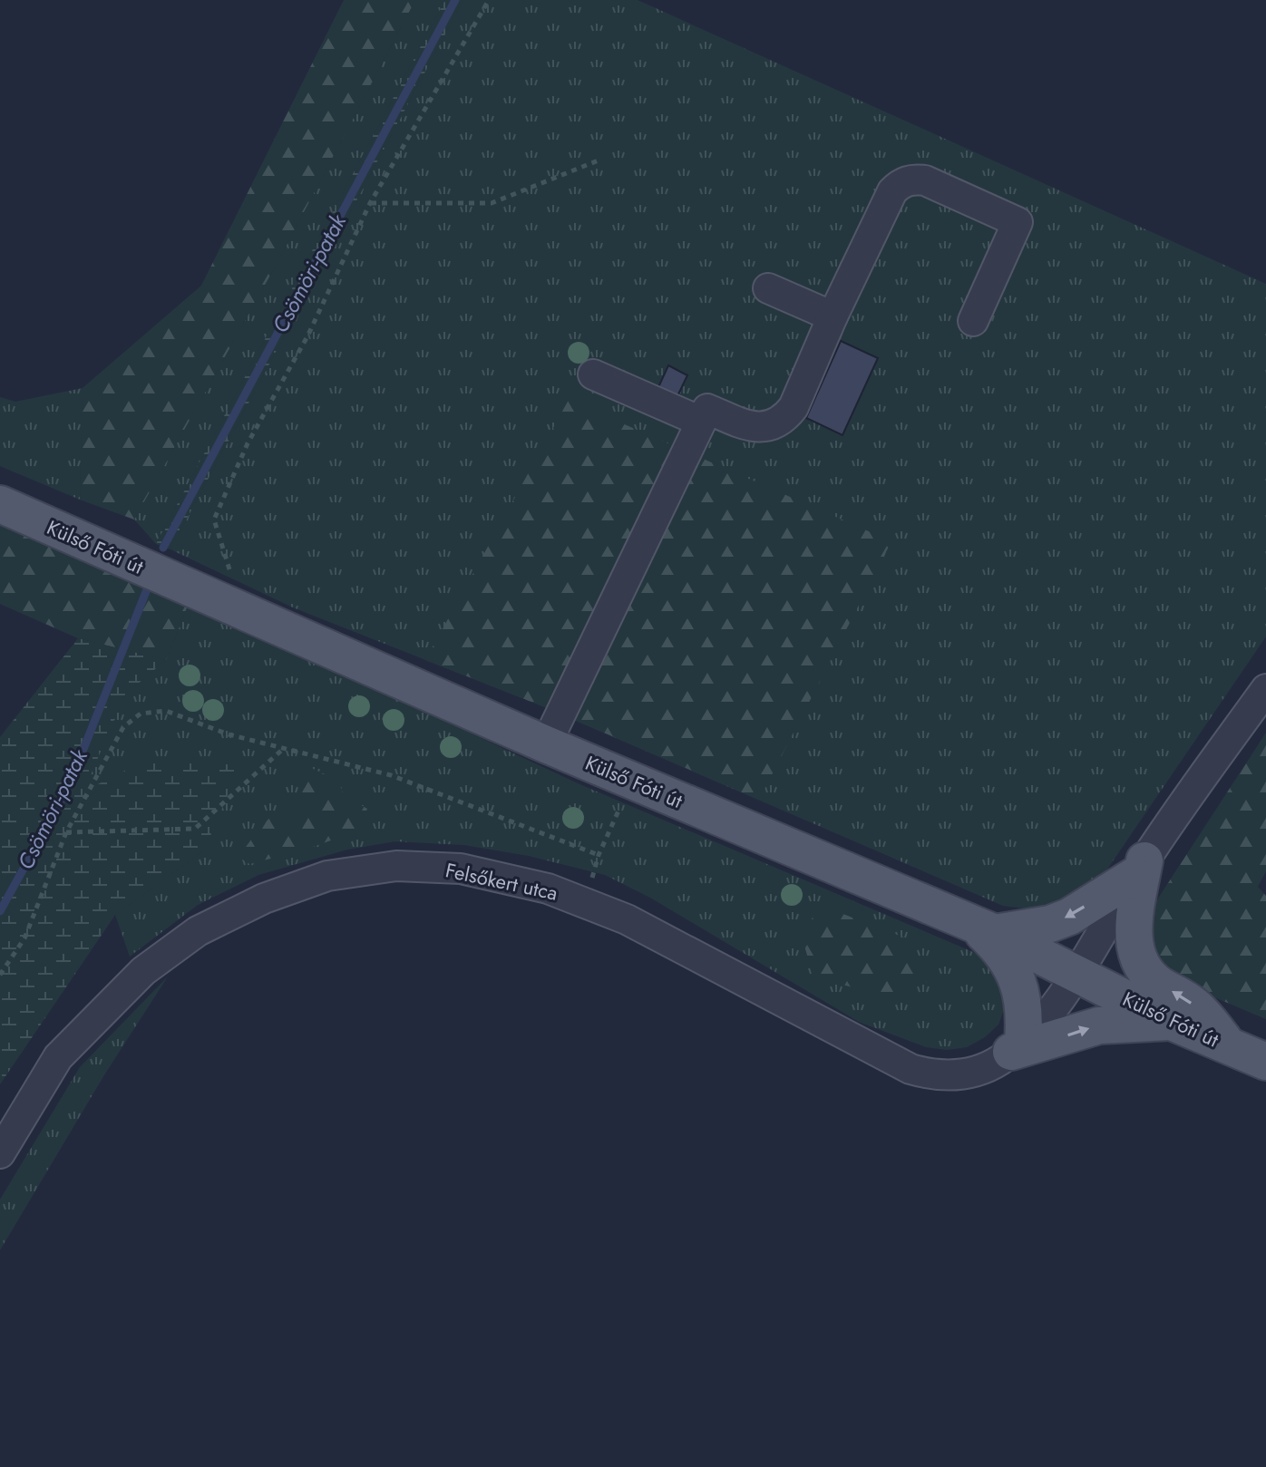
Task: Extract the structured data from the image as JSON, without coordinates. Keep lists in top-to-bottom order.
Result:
{
  "streets": {
    "main road": ["Külső Fóti út"],
    "street": ["Felsőkert utca"]
  },
  "crossings": [
    ["Külső Fóti út", "Felsőkert utca"]
  ],
  "water": ["Csömöri-patak"]
}
